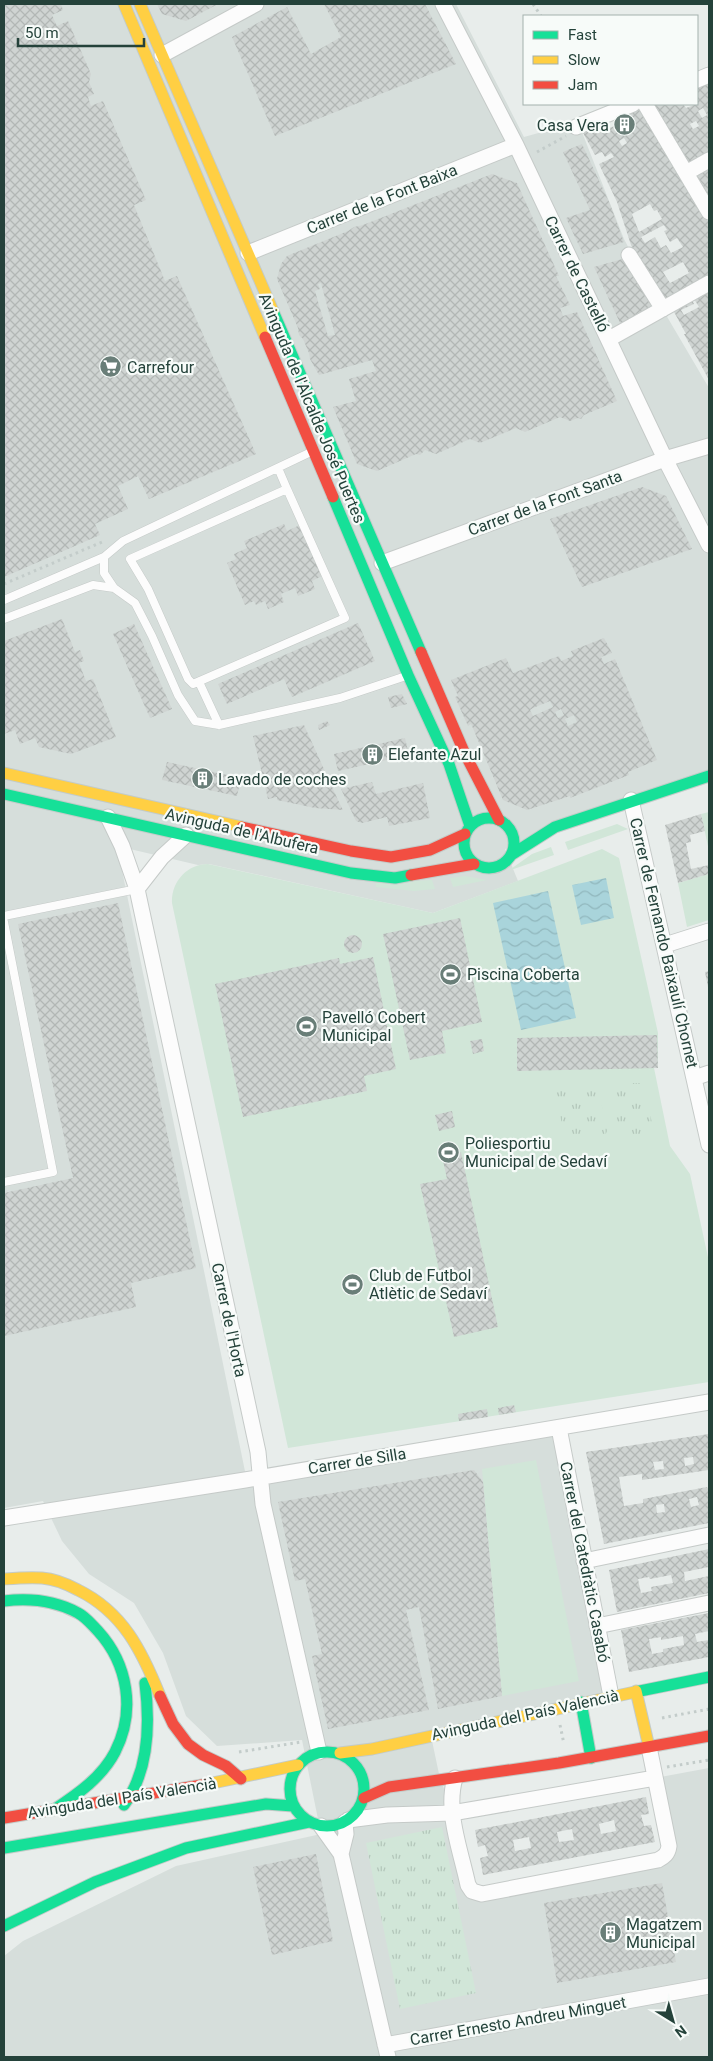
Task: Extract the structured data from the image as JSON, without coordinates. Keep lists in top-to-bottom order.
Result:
{
  "streets": {
    "street": [
      "Carrer de la Font Baixa",
      "Carrer de Castelló",
      "Avinguda de l'Alcalde José Puertes",
      "Carrer de la Font Santa",
      "Avinguda de l'Albufera",
      "Carrer de Fernando Baixaulí Chornet",
      "Carrer de l'Horta",
      "Carrer de Silla",
      "Carrer del Catedràtic Casabó",
      "Avinguda del País Valencià",
      "Carrer Ernesto Andreu Minguet"
    ]
  },
  "crossings": [
    ["Carrer de la Font Baixa", "Carrer de Castelló"],
    ["Carrer de la Font Baixa", "Avinguda de l'Alcalde José Puertes"],
    ["Carrer de Castelló", "Carrer de la Font Santa"],
    ["Avinguda de l'Alcalde José Puertes", "Carrer de la Font Santa"],
    ["Avinguda de l'Alcalde José Puertes", "Avinguda de l'Albufera"],
    ["Avinguda de l'Albufera", "Carrer de l'Horta"],
    ["Carrer de l'Horta", "Carrer de Silla"],
    ["Carrer de l'Horta", "Avinguda del País Valencià"],
    ["Carrer de Silla", "Carrer del Catedràtic Casabó"],
    ["Carrer del Catedràtic Casabó", "Avinguda del País Valencià"]
  ],
  "places": {
    "building": [
      "Casa Vera",
      "Elefante Azul",
      "Lavado de coches",
      "Magatzem Municipal"
    ],
    "supermarket": ["Carrefour"],
    "sports": [
      "Piscina Coberta",
      "Pavelló Cobert Municipal",
      "Poliesportiu Municipal de Sedaví",
      "Club de Futbol Atlètic de Sedaví"
    ]
  },
  "legend": ["Fast", "Slow", "Jam"],
  "scale_bar": "50 m",
  "north": "bottom right"
}
